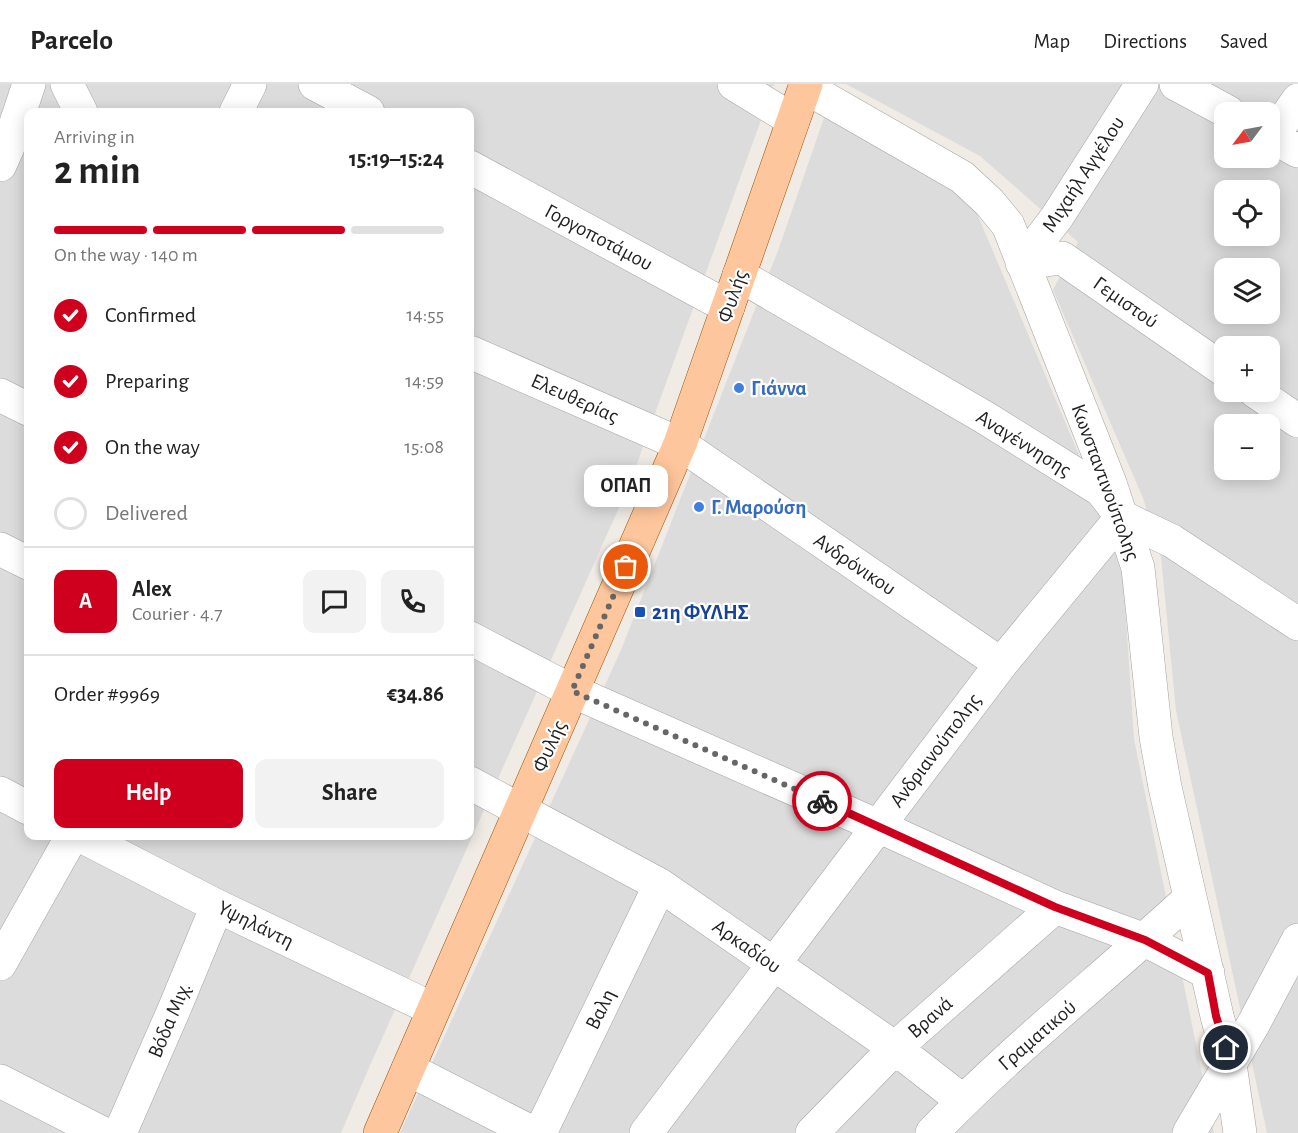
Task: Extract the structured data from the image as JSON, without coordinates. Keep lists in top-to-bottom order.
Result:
{
  "streets": {
    "main road": ["Φυλής"],
    "street": [
      "Μιχαήλ Αγγέλου",
      "Γοργοποτάμου",
      "Γεμιστού",
      "Ελευθερίας",
      "Αναγέννησης",
      "Κωνσταντινούπολης",
      "Ανδρόνικου",
      "Ανδριανούπολης",
      "Υψηλάντη",
      "Αρκαδίου",
      "Βαλη",
      "Βρανά",
      "Βόδα Μιχ.",
      "Γραματικού"
    ]
  },
  "crossings": [
    ["Μιχαήλ Αγγέλου", "Γεμιστού"],
    ["Μιχαήλ Αγγέλου", "Κωνσταντινούπολης"],
    ["Γοργοποτάμου", "Φυλής"],
    ["Φυλής", "Ελευθερίας"],
    ["Φυλής", "Αναγέννησης"],
    ["Φυλής", "Κωνσταντινούπολης"],
    ["Φυλής", "Ανδρόνικου"],
    ["Φυλής", "Υψηλάντη"],
    ["Φυλής", "Αρκαδίου"],
    ["Γεμιστού", "Κωνσταντινούπολης"],
    ["Ελευθερίας", "Ανδρόνικου"],
    ["Αναγέννησης", "Κωνσταντινούπολης"],
    ["Αναγέννησης", "Ανδριανούπολης"],
    ["Κωνσταντινούπολης", "Ανδριανούπολης"],
    ["Κωνσταντινούπολης", "Γραματικού"],
    ["Ανδρόνικου", "Ανδριανούπολης"],
    ["Ανδριανούπολης", "Αρκαδίου"],
    ["Υψηλάντη", "Βόδα Μιχ."],
    ["Αρκαδίου", "Βαλη"],
    ["Αρκαδίου", "Βρανά"],
    ["Αρκαδίου", "Γραματικού"]
  ],
  "places": {
    "other": ["Γιάννα", "Γ. Μαρούση", "ΟΠΑΠ"],
    "transit": ["21η ΦΥΛΗΣ"]
  },
  "north": "bottom left",
  "page": {
    "header": "Parcelo",
    "nav": ["Map", "Directions", "Saved"],
    "map_buttons": ["+", "−"],
    "heading": ["2 min", "Arriving in", "15:19–15:24"],
    "panel": [
      "Alex",
      "Courier · 4.7",
      "Order #9969",
      "€34.86"
    ],
    "bar": "On the way · 140 m",
    "list": [
      ["Confirmed", "14:55"],
      ["Preparing", "14:59"],
      ["On the way", "15:08"],
      "Delivered"
    ],
    "bubble": "ΟΠΑΠ",
    "round": "A",
    "buttons": ["Help", "Share"]
  }
}
